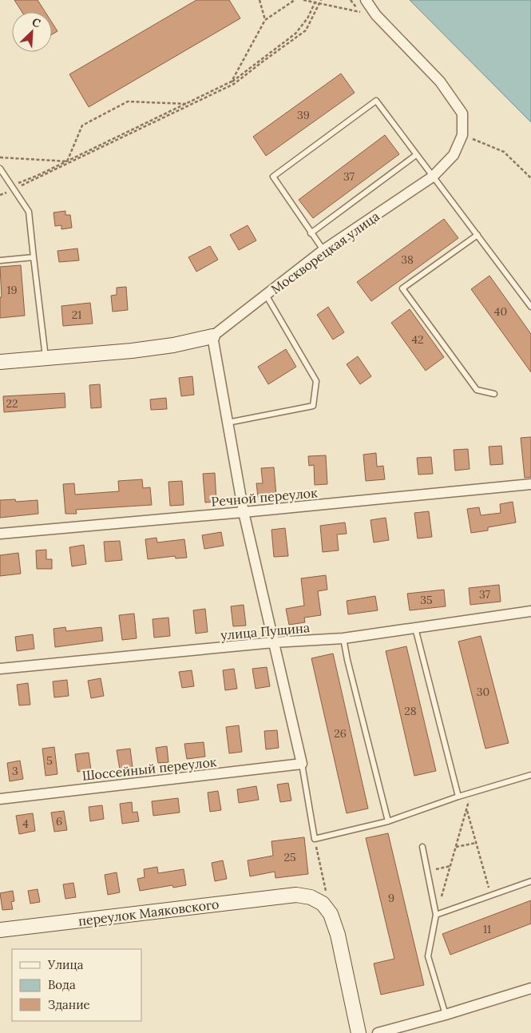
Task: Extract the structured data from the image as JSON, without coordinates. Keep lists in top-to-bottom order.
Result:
{
  "streets": {
    "street": [
      "Москворецкая улица",
      "Речной переулок",
      "улица Пущина",
      "Шоссейный переулок",
      "переулок Маяковского"
    ]
  },
  "house_numbers": [
    "39",
    "37",
    "38",
    "19",
    "40",
    "21",
    "42",
    "22",
    "37",
    "35",
    "30",
    "28",
    "26",
    "5",
    "3",
    "6",
    "4",
    "25",
    "9",
    "11"
  ],
  "legend": ["Улица", "Вода", "Здание"],
  "north": "top right"
}
